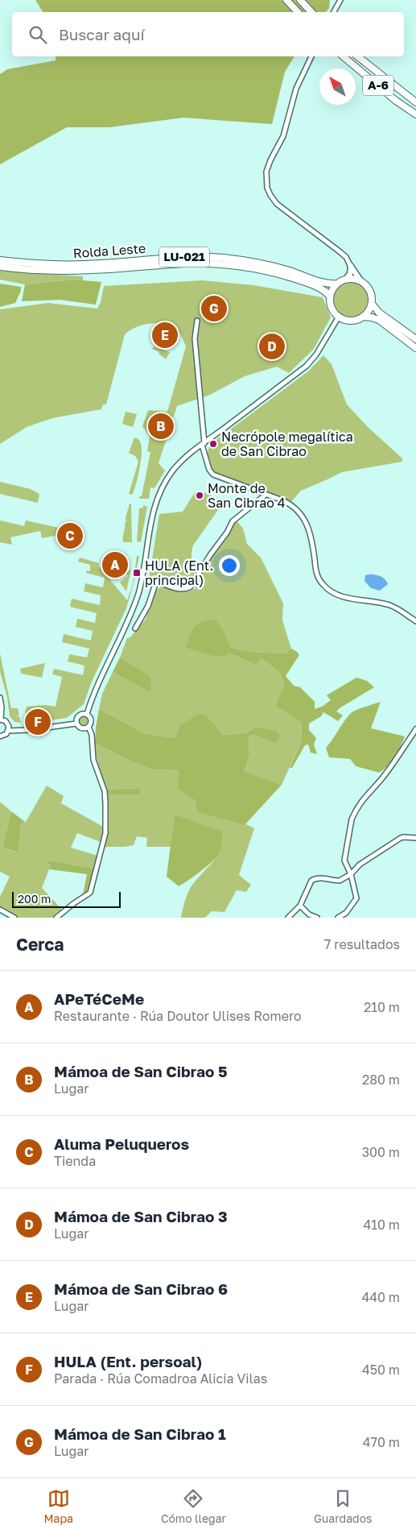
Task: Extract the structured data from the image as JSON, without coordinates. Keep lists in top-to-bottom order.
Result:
{
  "streets": {
    "highway": ["A-6", "Rolda Leste", "LU-021"]
  },
  "places": {
    "other": ["Necrópole megalítica de San Cibrao", "Monte de San Cibrao 4"],
    "transit": ["HULA (Ent. principal)"]
  },
  "scale_bar": "200 m",
  "north": "top left",
  "page": {
    "search": "Buscar aquí",
    "pins": [
      "G",
      "E",
      "D",
      "B",
      "C",
      "A",
      "F"
    ],
    "scale": "200 m",
    "heading": ["Cerca", "7 resultados"],
    "list": [
      {
        "mark": "A",
        "name": "APeTéCeMe",
        "note": "Restaurante · Rúa Doutor Ulises Romero",
        "value": "210 m"
      },
      {
        "mark": "B",
        "name": "Mámoa de San Cibrao 5",
        "note": "Lugar",
        "value": "280 m"
      },
      {
        "mark": "C",
        "name": "Aluma Peluqueros",
        "note": "Tienda",
        "value": "300 m"
      },
      {
        "mark": "D",
        "name": "Mámoa de San Cibrao 3",
        "note": "Lugar",
        "value": "410 m"
      },
      {
        "mark": "E",
        "name": "Mámoa de San Cibrao 6",
        "note": "Lugar",
        "value": "440 m"
      },
      {
        "mark": "F",
        "name": "HULA (Ent. persoal)",
        "note": "Parada · Rúa Comadroa Alicia Vilas",
        "value": "450 m"
      },
      {
        "mark": "G",
        "name": "Mámoa de San Cibrao 1",
        "note": "Lugar",
        "value": "470 m"
      }
    ],
    "nav": ["Mapa", "Cómo llegar", "Guardados"]
  }
}
